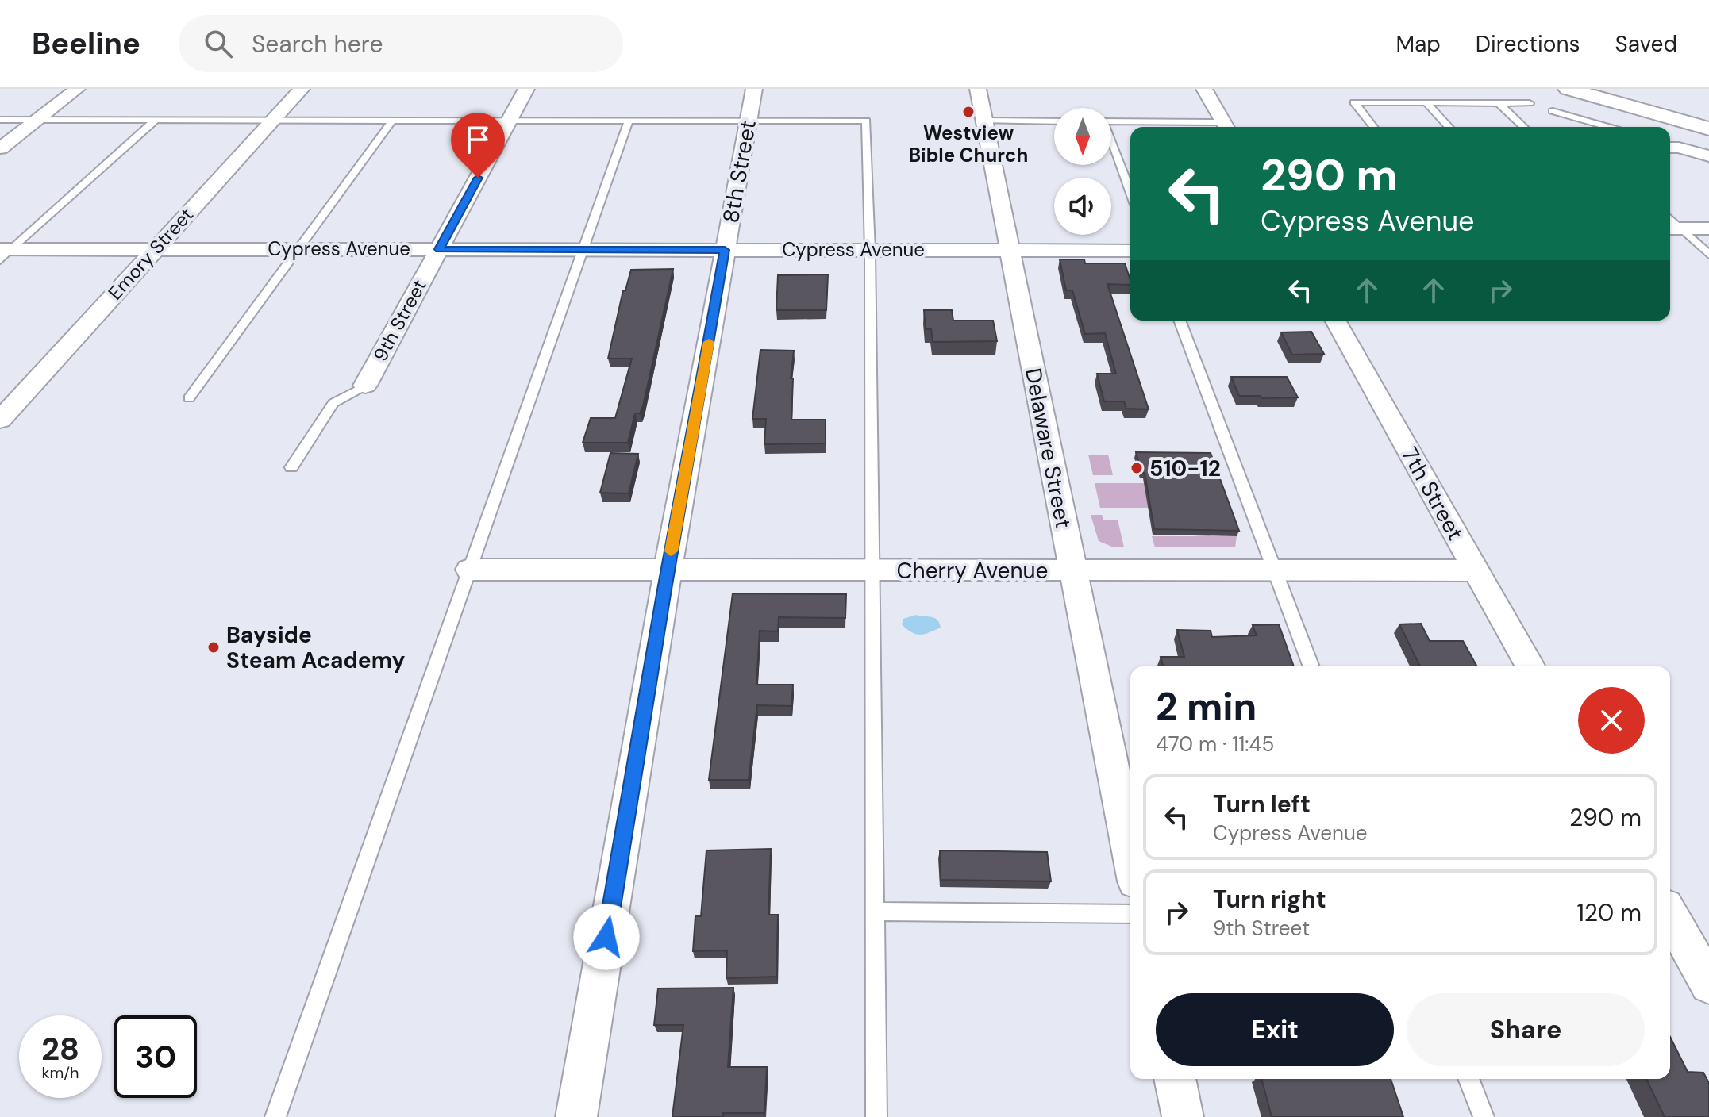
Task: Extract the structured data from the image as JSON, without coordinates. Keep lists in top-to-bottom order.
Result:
{
  "streets": {
    "street": [
      "8th Street",
      "Cypress Avenue",
      "Emory Street",
      "9th Street",
      "Delaware Street",
      "7th Street",
      "Cherry Avenue"
    ]
  },
  "crossings": [
    ["8th Street", "Cypress Avenue"],
    ["8th Street", "Cherry Avenue"],
    ["Cypress Avenue", "Emory Street"],
    ["Cypress Avenue", "9th Street"],
    ["Cypress Avenue", "Delaware Street"],
    ["Delaware Street", "Cherry Avenue"],
    ["7th Street", "Cherry Avenue"]
  ],
  "places": ["Westview Bible Church", "510-12", "Bayside Steam Academy"],
  "north": "bottom",
  "page": {
    "header": "Beeline",
    "search": "Search here",
    "nav": ["Map", "Directions", "Saved"],
    "turn": ["290 m", "Cypress Avenue"],
    "heading": ["2 min", "470 m · 11:45"],
    "list": [
      {
        "name": "Turn left",
        "note": "Cypress Avenue",
        "value": "290 m"
      },
      {
        "name": "Turn right",
        "note": "9th Street",
        "value": "120 m"
      }
    ],
    "buttons": ["Exit", "Share"],
    "speed": "28 km/h",
    "limit": "30"
  }
}
